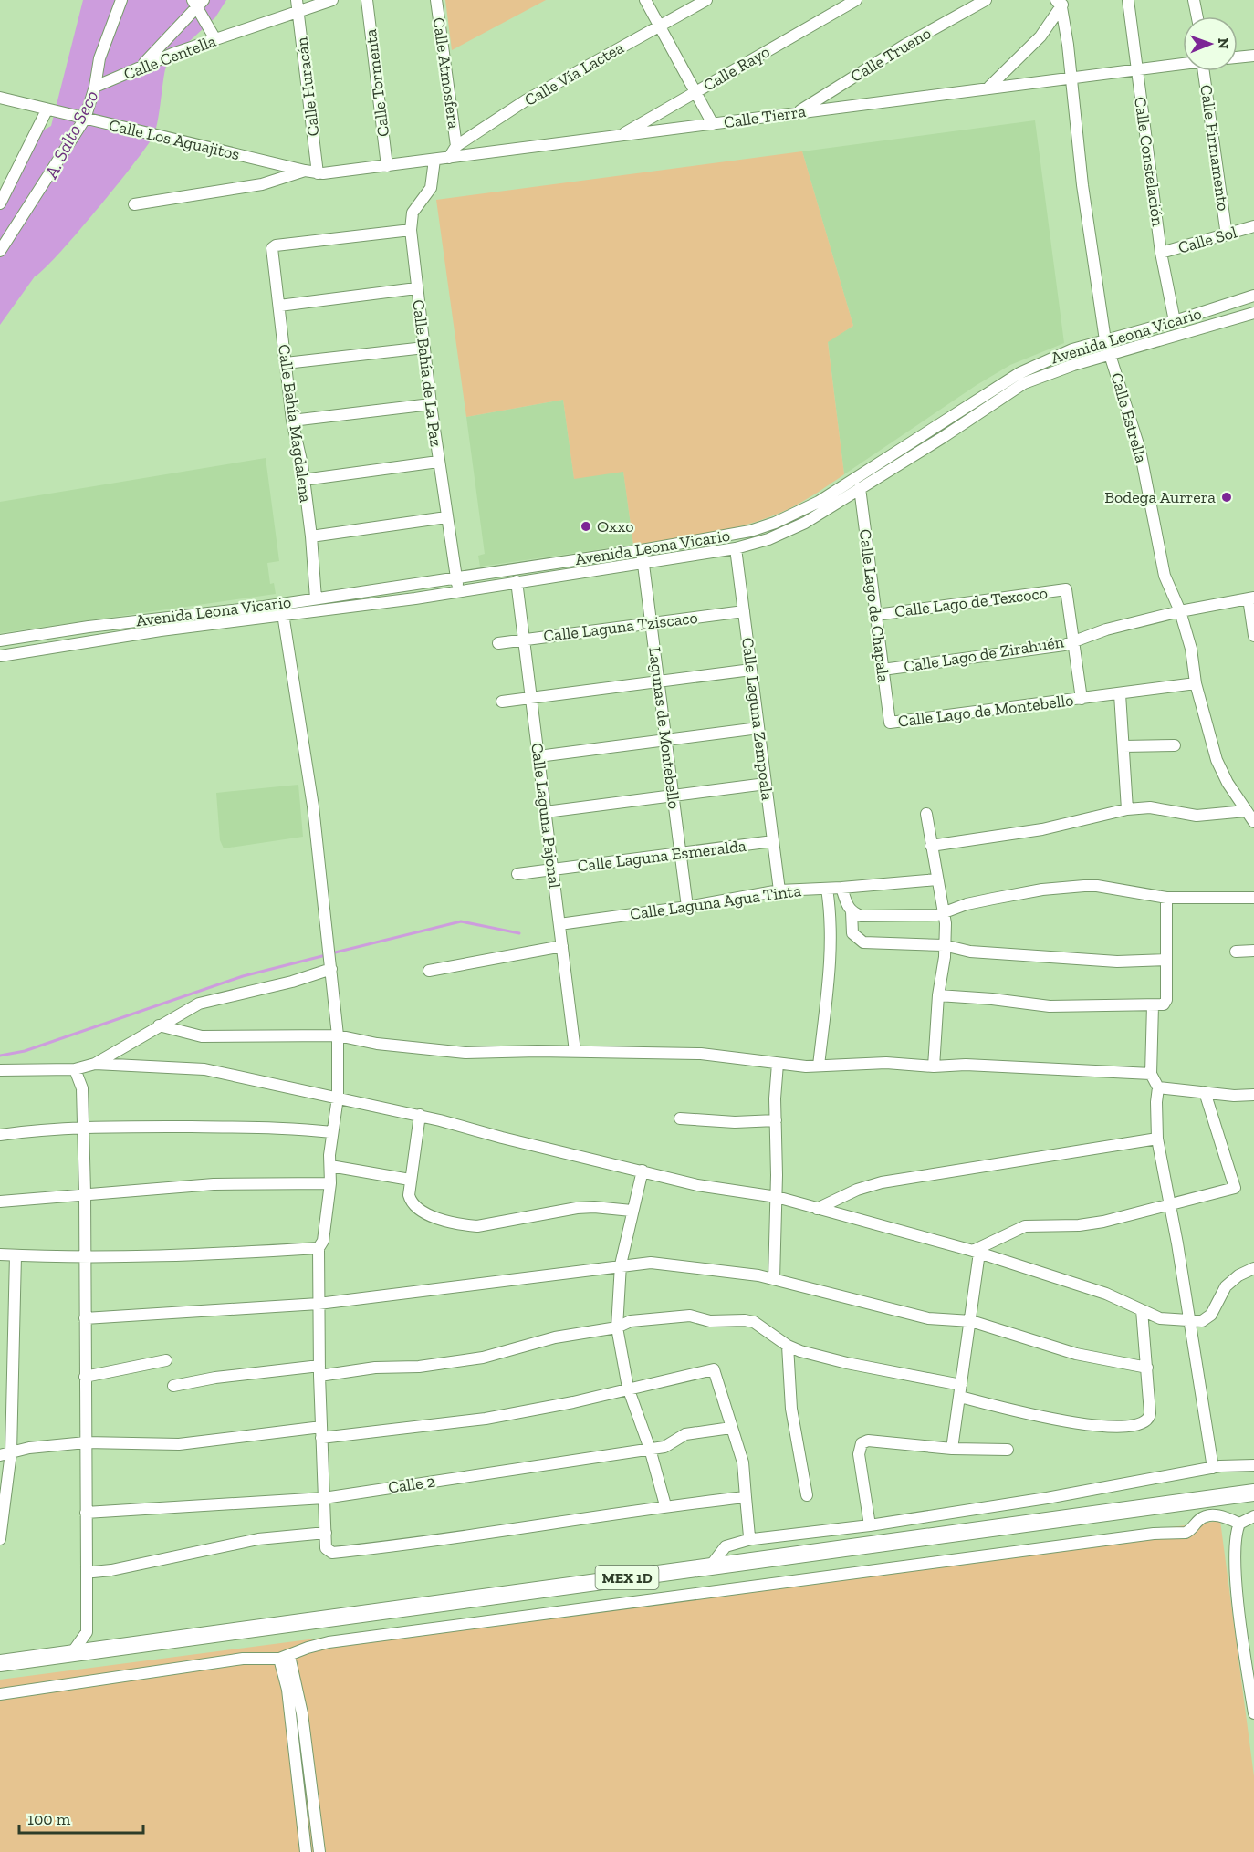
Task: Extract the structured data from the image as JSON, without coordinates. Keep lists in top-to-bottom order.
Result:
{
  "streets": {
    "highway": ["MEX 1D"],
    "street": [
      "Calle Trueno",
      "Calle Centella",
      "Calle Rayo",
      "Calle Atmosfera",
      "Calle Vía Lactea",
      "Calle Tormenta",
      "Calle Huracán",
      "Calle Tierra",
      "Calle Los Aguajitos",
      "Calle Firmamento",
      "Calle Constelación",
      "Calle Sol",
      "Avenida Leona Vicario",
      "Calle Bahía de La Paz",
      "Calle Estrella",
      "Calle Bahía Magdalena",
      "Calle Lago de Texcoco",
      "Calle Lago de Chapala",
      "Calle Laguna Tziscaco",
      "Calle Lago de Zirahuén",
      "Calle Lago de Montebello",
      "Calle Laguna Zempoala",
      "Lagunas de Montebello",
      "Calle Laguna Pajonal",
      "Calle Laguna Esmeralda",
      "Calle Laguna Agua Tinta",
      "Calle 2"
    ]
  },
  "crossings": [
    ["Calle Trueno", "Calle Tierra"],
    ["Calle Centella", "Calle Huracán"],
    ["Calle Rayo", "Calle Tierra"],
    ["Calle Atmosfera", "Calle Vía Lactea"],
    ["Calle Vía Lactea", "Calle Tierra"],
    ["Calle Tormenta", "Calle Tierra"],
    ["Calle Huracán", "Calle Tierra"],
    ["Calle Huracán", "Calle Los Aguajitos"],
    ["Calle Tierra", "Calle Los Aguajitos"],
    ["Calle Tierra", "Calle Constelación"],
    ["Calle Tierra", "Calle Bahía de La Paz"],
    ["Calle Tierra", "Calle Estrella"],
    ["Calle Firmamento", "Calle Sol"],
    ["Calle Constelación", "Calle Sol"],
    ["Calle Constelación", "Avenida Leona Vicario"],
    ["Avenida Leona Vicario", "Calle Bahía de La Paz"],
    ["Avenida Leona Vicario", "Calle Estrella"],
    ["Avenida Leona Vicario", "Calle Bahía Magdalena"],
    ["Avenida Leona Vicario", "Calle Lago de Chapala"],
    ["Avenida Leona Vicario", "Calle Laguna Zempoala"],
    ["Avenida Leona Vicario", "Lagunas de Montebello"],
    ["Avenida Leona Vicario", "Calle Laguna Pajonal"],
    ["Calle Bahía de La Paz", "Calle Bahía Magdalena"],
    ["Calle Estrella", "Calle Lago de Zirahuén"],
    ["Calle Estrella", "Calle Lago de Montebello"],
    ["Calle Lago de Texcoco", "Calle Lago de Chapala"],
    ["Calle Lago de Texcoco", "Calle Lago de Zirahuén"],
    ["Calle Lago de Chapala", "Calle Lago de Zirahuén"],
    ["Calle Lago de Chapala", "Calle Lago de Montebello"],
    ["Calle Laguna Tziscaco", "Calle Laguna Zempoala"],
    ["Calle Laguna Tziscaco", "Lagunas de Montebello"],
    ["Calle Laguna Tziscaco", "Calle Laguna Pajonal"],
    ["Calle Laguna Zempoala", "Calle Laguna Esmeralda"],
    ["Calle Laguna Zempoala", "Calle Laguna Agua Tinta"],
    ["Lagunas de Montebello", "Calle Laguna Esmeralda"],
    ["Lagunas de Montebello", "Calle Laguna Agua Tinta"],
    ["Calle Laguna Pajonal", "Calle Laguna Esmeralda"],
    ["Calle Laguna Pajonal", "Calle Laguna Agua Tinta"]
  ],
  "water": ["A. Salto Seco"],
  "places": ["Bodega Aurrera", "Oxxo"],
  "scale_bar": "100 m",
  "north": "right"
}
